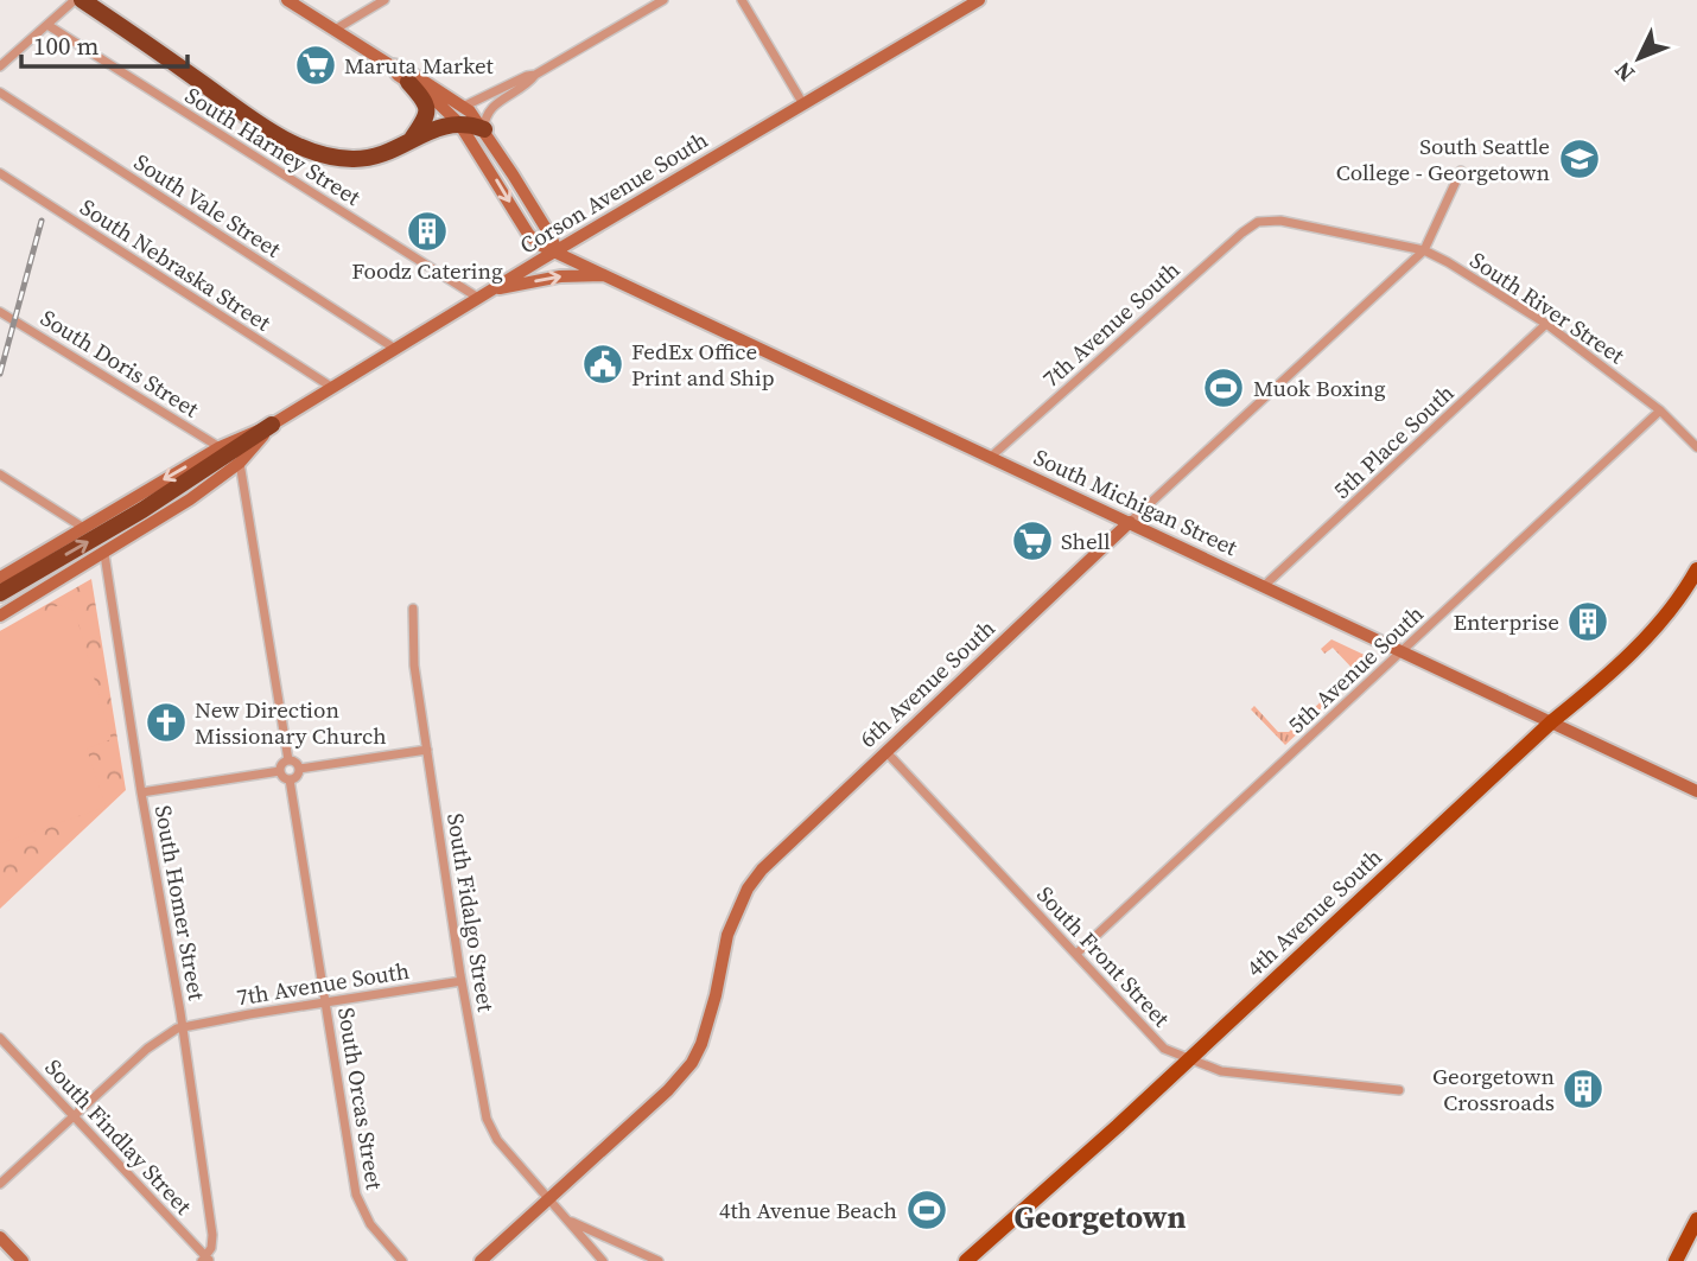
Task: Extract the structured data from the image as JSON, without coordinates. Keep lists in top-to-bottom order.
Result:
{
  "streets": {
    "main road": [
      "Corson Avenue South",
      "South Michigan Street",
      "6th Avenue South",
      "4th Avenue South"
    ],
    "street": [
      "South Harney Street",
      "South Vale Street",
      "South Nebraska Street",
      "South River Street",
      "7th Avenue South",
      "South Doris Street",
      "5th Place South",
      "5th Avenue South",
      "South Homer Street",
      "South Fidalgo Street",
      "South Front Street",
      "South Orcas Street",
      "South Findlay Street"
    ]
  },
  "crossings": [
    ["South Harney Street", "Corson Avenue South"],
    ["Corson Avenue South", "South Vale Street"],
    ["Corson Avenue South", "South Nebraska Street"],
    ["Corson Avenue South", "South Doris Street"],
    ["Corson Avenue South", "South Michigan Street"],
    ["Corson Avenue South", "South Homer Street"],
    ["South River Street", "7th Avenue South"],
    ["South River Street", "5th Place South"],
    ["South River Street", "5th Avenue South"],
    ["South River Street", "6th Avenue South"],
    ["7th Avenue South", "South Michigan Street"],
    ["7th Avenue South", "South Homer Street"],
    ["7th Avenue South", "South Fidalgo Street"],
    ["7th Avenue South", "South Orcas Street"],
    ["7th Avenue South", "South Findlay Street"],
    ["5th Place South", "South Michigan Street"],
    ["South Michigan Street", "5th Avenue South"],
    ["South Michigan Street", "6th Avenue South"],
    ["South Michigan Street", "4th Avenue South"],
    ["5th Avenue South", "South Front Street"],
    ["6th Avenue South", "South Fidalgo Street"],
    ["6th Avenue South", "South Front Street"],
    ["South Homer Street", "South Findlay Street"],
    ["4th Avenue South", "South Front Street"]
  ],
  "districts": ["Georgetown"],
  "places": {
    "supermarket": ["Maruta Market", "Shell"],
    "school or university": ["South Seattle College - Georgetown"],
    "building": ["Foodz Catering", "Enterprise", "Georgetown Crossroads"],
    "public building": ["FedEx Office Print and Ship"],
    "sports": ["Muok Boxing", "4th Avenue Beach"],
    "church": ["New Direction Missionary Church"]
  },
  "scale_bar": "100 m",
  "north": "bottom left"
}
